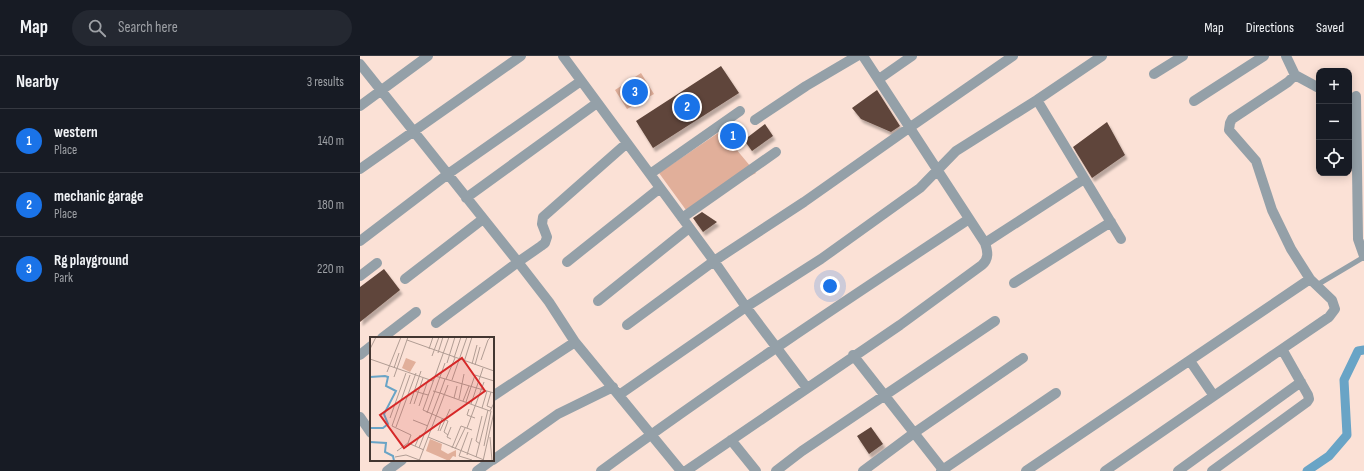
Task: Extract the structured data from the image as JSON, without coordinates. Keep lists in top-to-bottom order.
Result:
{
  "page": {
    "header": "Map",
    "search": "Search here",
    "nav": ["Map", "Directions", "Saved"],
    "heading": ["Nearby", "3 results"],
    "map_buttons": ["+", "−"],
    "pins": ["3", "2", "1"],
    "list": [
      {
        "mark": "1",
        "name": "western",
        "note": "Place",
        "value": "140 m"
      },
      {
        "mark": "2",
        "name": "mechanic garage",
        "note": "Place",
        "value": "180 m"
      },
      {
        "mark": "3",
        "name": "Rg playground",
        "note": "Park",
        "value": "220 m"
      }
    ]
  }
}
